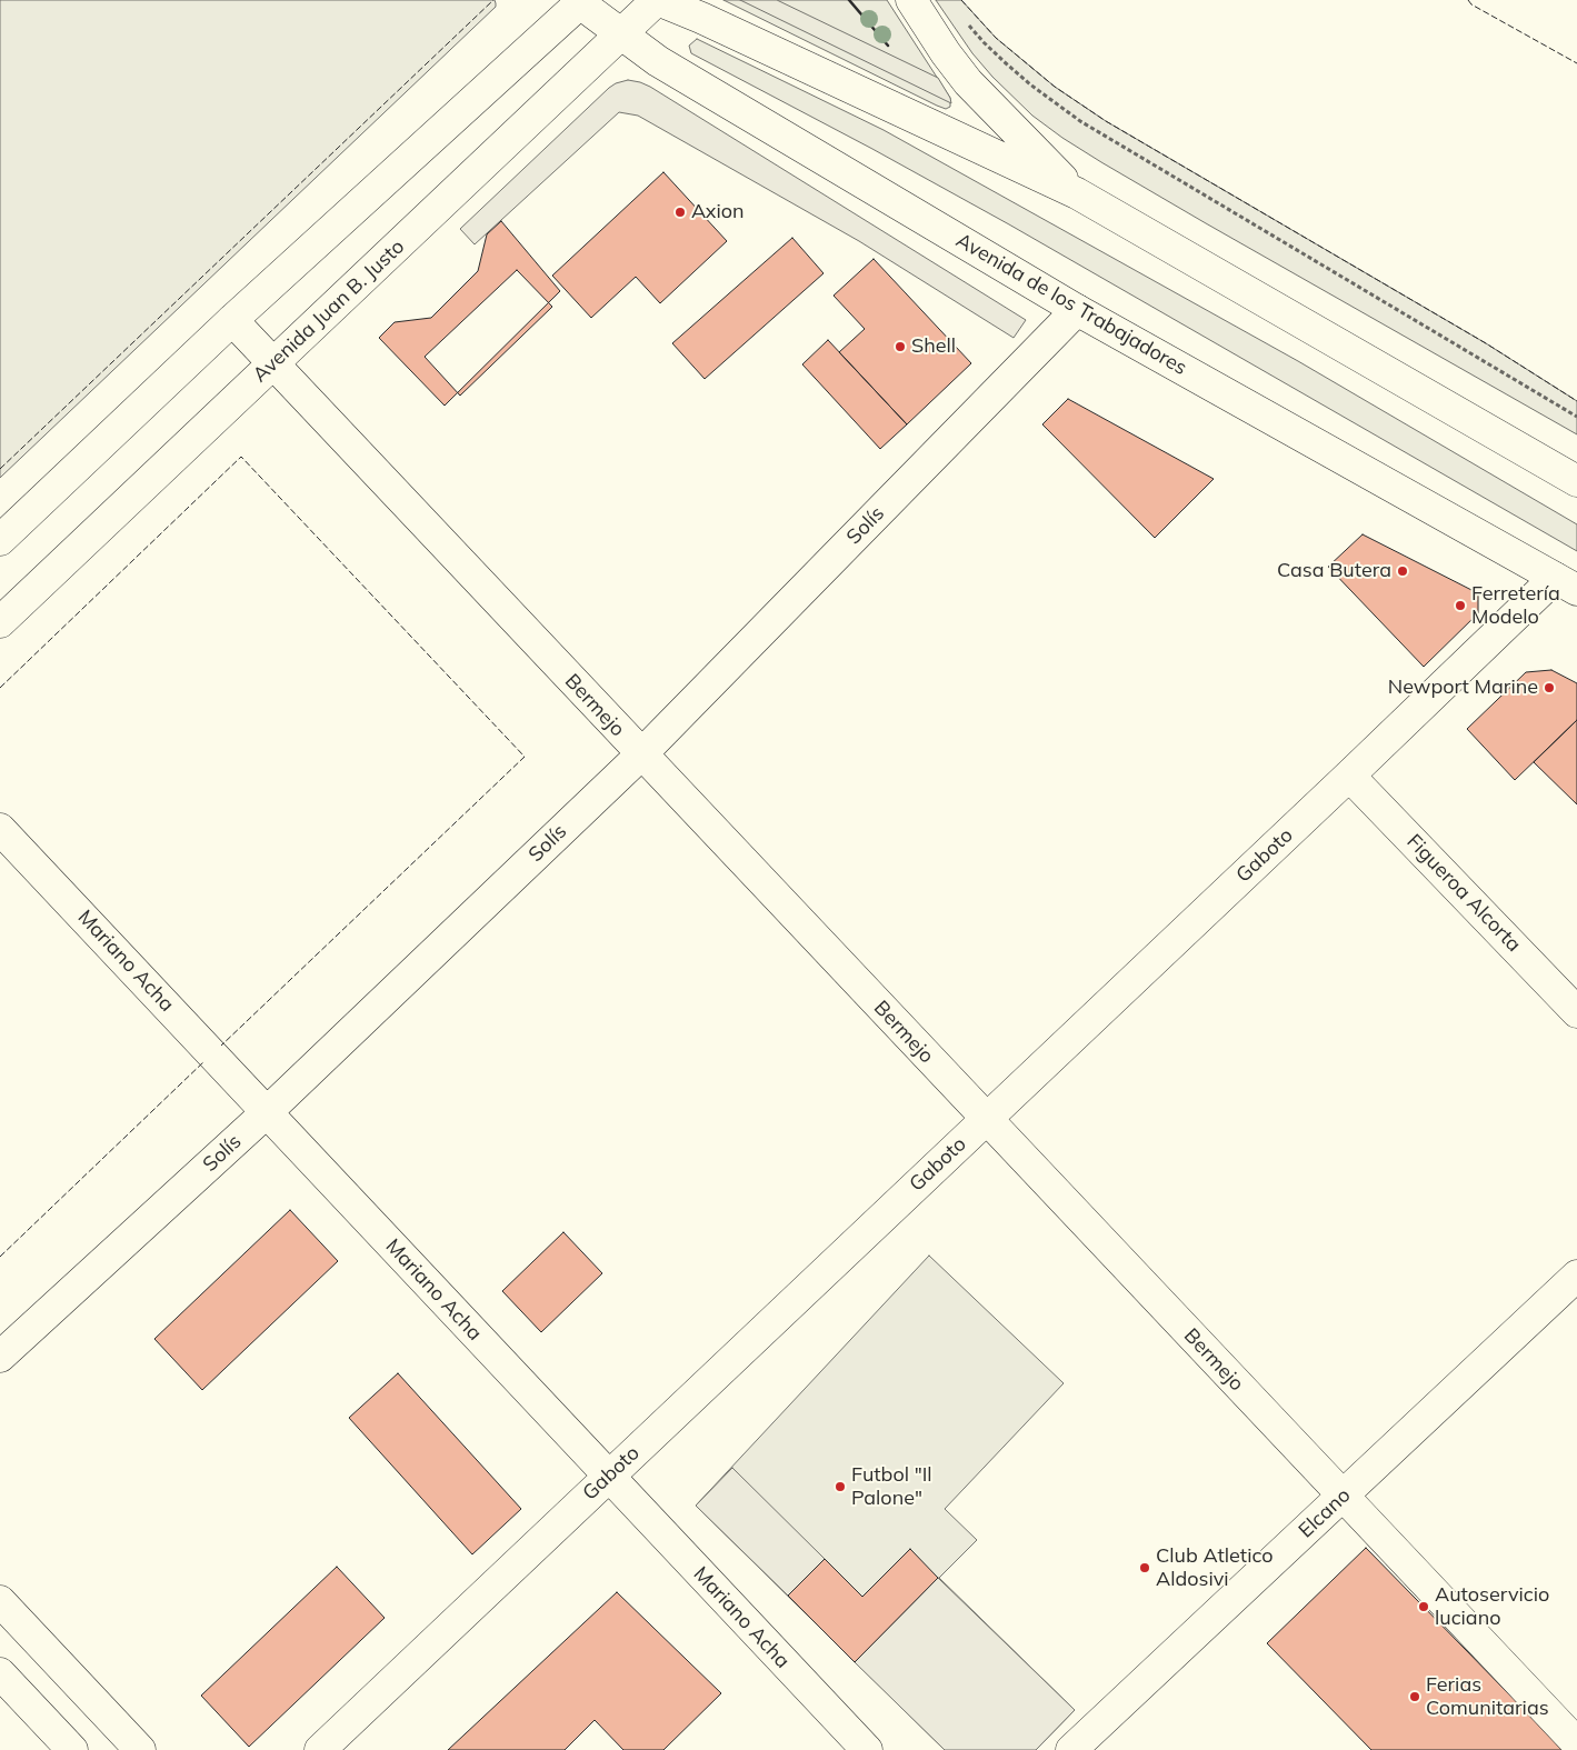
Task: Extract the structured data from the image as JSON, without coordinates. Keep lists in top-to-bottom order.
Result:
{
  "streets": {
    "street": [
      "Avenida de los Trabajadores",
      "Avenida Juan B. Justo",
      "Solís",
      "Bermejo",
      "Gaboto",
      "Figueroa Alcorta",
      "Mariano Acha",
      "Elcano"
    ]
  },
  "crossings": [
    ["Avenida de los Trabajadores", "Avenida Juan B. Justo"],
    ["Avenida de los Trabajadores", "Solís"],
    ["Avenida de los Trabajadores", "Gaboto"],
    ["Avenida Juan B. Justo", "Bermejo"],
    ["Solís", "Bermejo"],
    ["Solís", "Mariano Acha"],
    ["Bermejo", "Gaboto"],
    ["Bermejo", "Elcano"],
    ["Gaboto", "Figueroa Alcorta"],
    ["Gaboto", "Mariano Acha"]
  ],
  "places": [
    "Axion",
    "Shell",
    "Casa Butera",
    "Ferretería Modelo",
    "Newport Marine",
    "Futbol \"Il Palone\"",
    "Club Atletico Aldosivi",
    "Autoservicio luciano",
    "Ferias Comunitarias"
  ]
}
